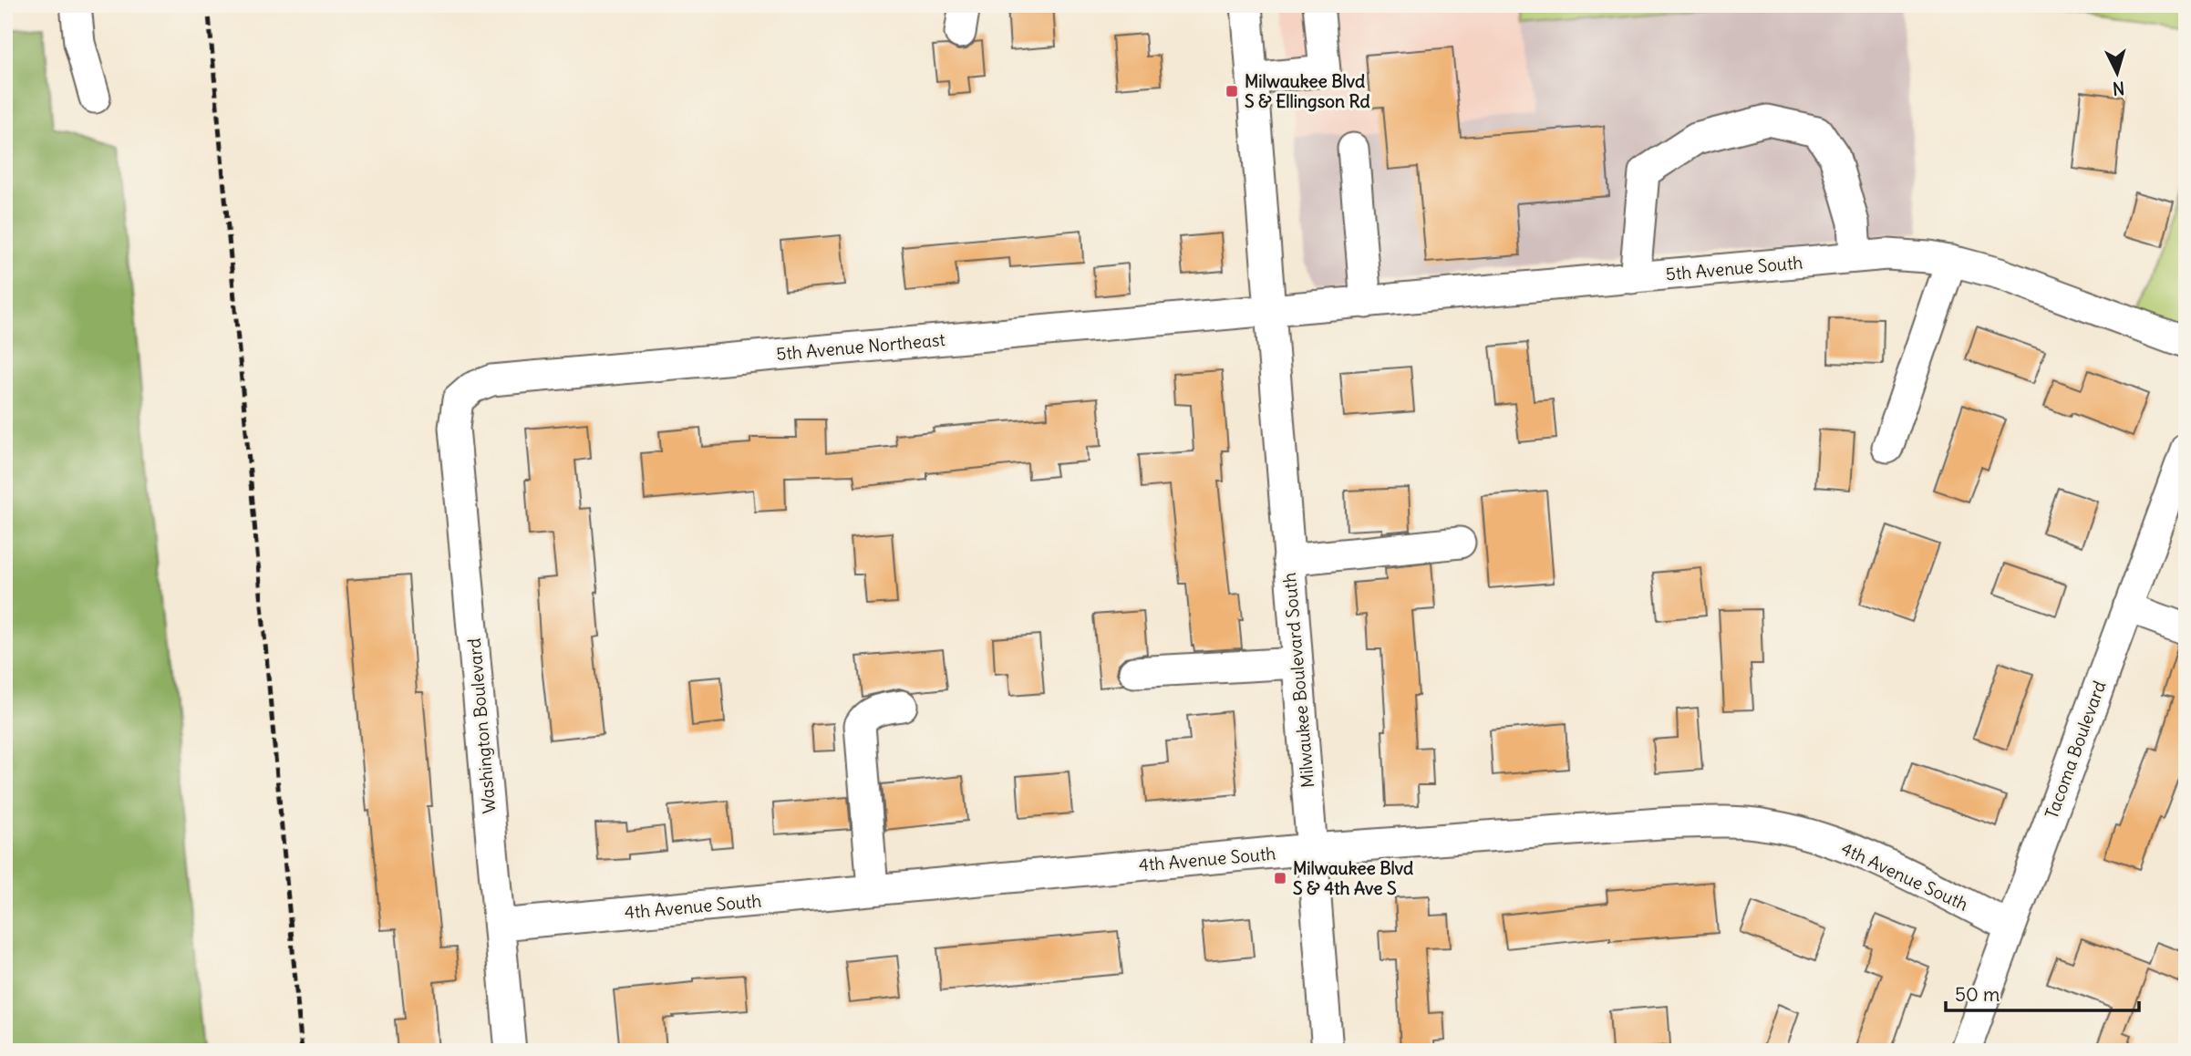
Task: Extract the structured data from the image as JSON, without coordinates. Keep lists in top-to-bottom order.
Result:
{
  "streets": {
    "street": [
      "5th Avenue South",
      "5th Avenue Northeast",
      "Milwaukee Boulevard South",
      "Washington Boulevard",
      "Tacoma Boulevard",
      "4th Avenue South"
    ]
  },
  "crossings": [
    ["5th Avenue South", "5th Avenue Northeast"],
    ["5th Avenue South", "Milwaukee Boulevard South"],
    ["5th Avenue Northeast", "Milwaukee Boulevard South"],
    ["5th Avenue Northeast", "Washington Boulevard"],
    ["Milwaukee Boulevard South", "4th Avenue South"],
    ["Washington Boulevard", "4th Avenue South"],
    ["Tacoma Boulevard", "4th Avenue South"]
  ],
  "places": {
    "transit": ["Milwaukee Blvd S & Ellingson Rd", "Milwaukee Blvd S & 4th Ave S"]
  },
  "scale_bar": "50 m",
  "north": "bottom"
}
